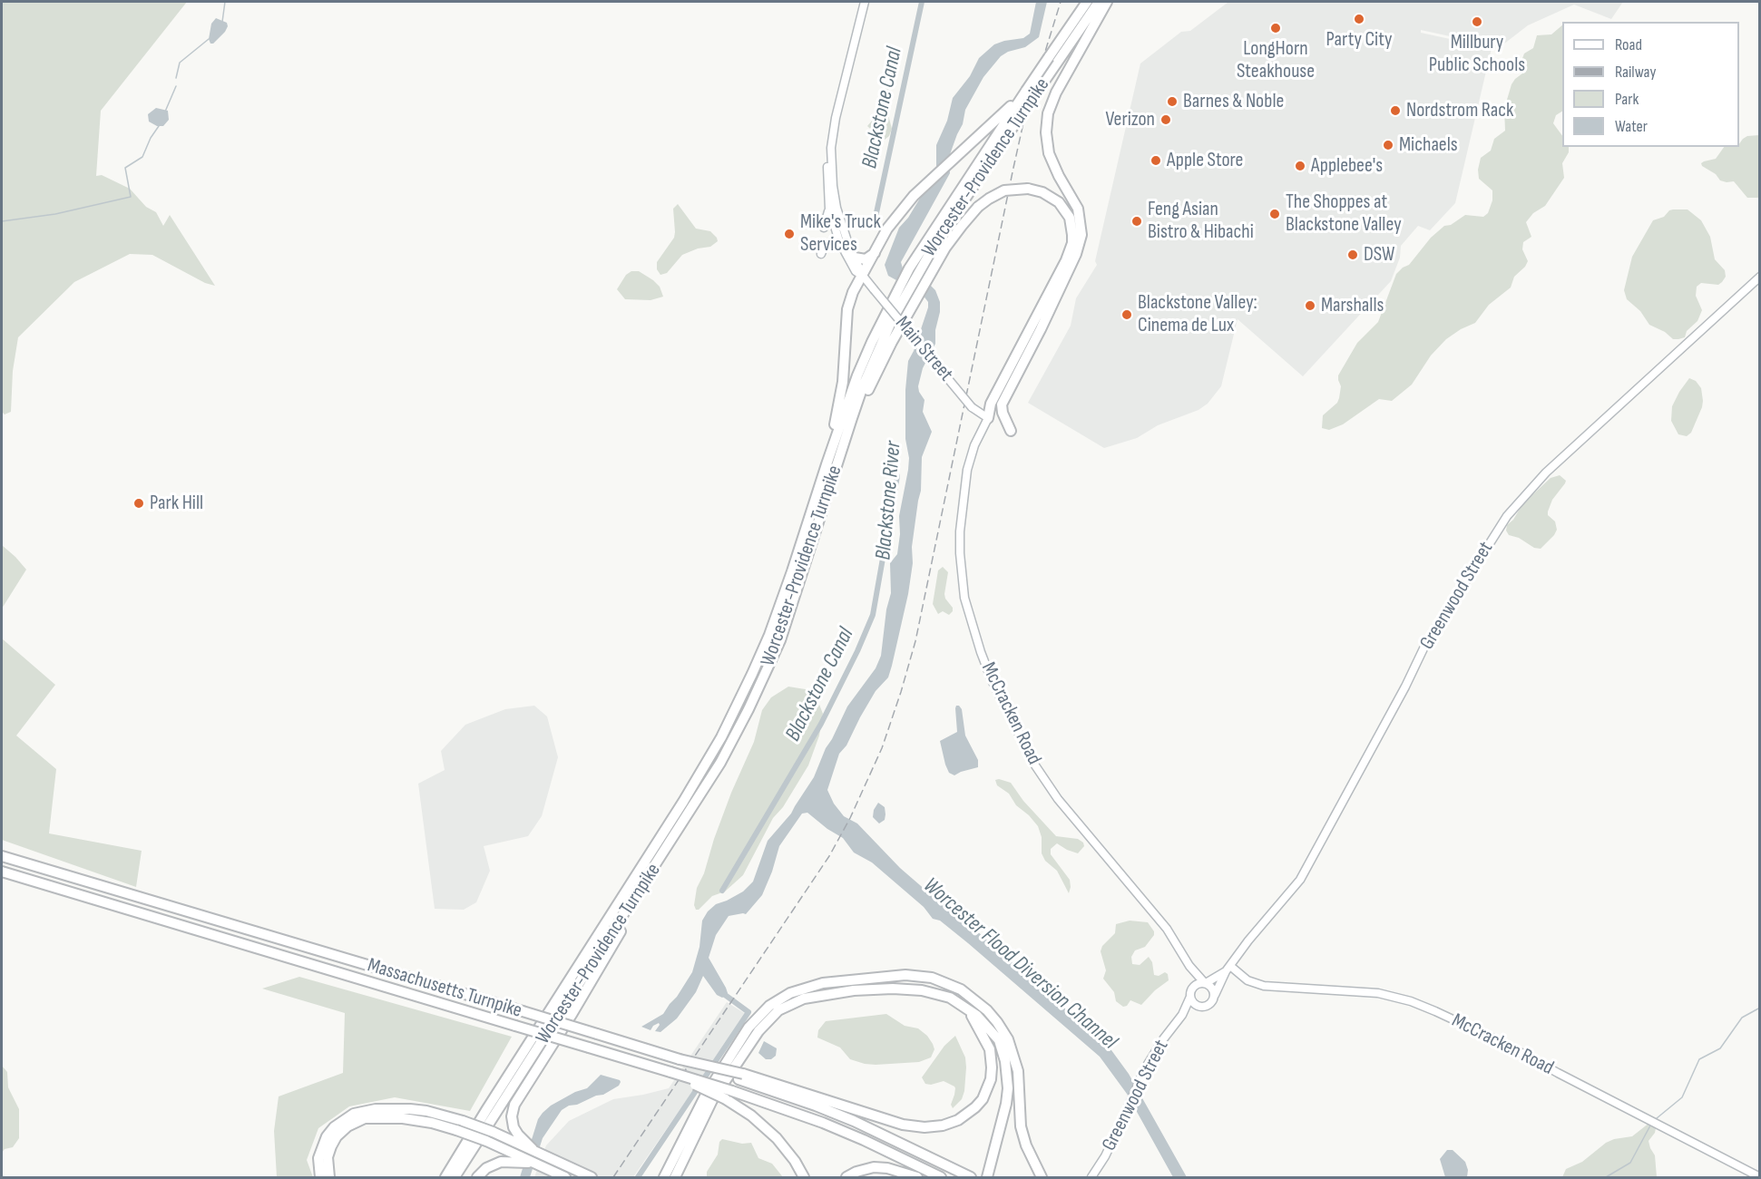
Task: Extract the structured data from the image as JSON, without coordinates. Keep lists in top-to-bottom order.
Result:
{
  "streets": {
    "highway": ["Worcester-Providence Turnpike", "Massachusetts Turnpike"],
    "street": ["Main Street", "Greenwood Street", "McCracken Road"]
  },
  "crossings": [
    ["Main Street", "McCracken Road"],
    ["Greenwood Street", "McCracken Road"]
  ],
  "water": ["Blackstone Canal", "Blackstone River", "Worcester Flood Diversion Channel"],
  "places": [
    "Party City",
    "Millbury Public Schools",
    "LongHorn Steakhouse",
    "Barnes & Noble",
    "Nordstrom Rack",
    "Verizon",
    "Michaels",
    "Apple Store",
    "Applebee's",
    "The Shoppes at Blackstone Valley",
    "Feng Asian Bistro & Hibachi",
    "Mike's Truck Services",
    "DSW",
    "Marshalls",
    "Blackstone Valley: Cinema de Lux",
    "Park Hill"
  ],
  "legend": [
    "Road",
    "Railway",
    "Park",
    "Water"
  ]
}
